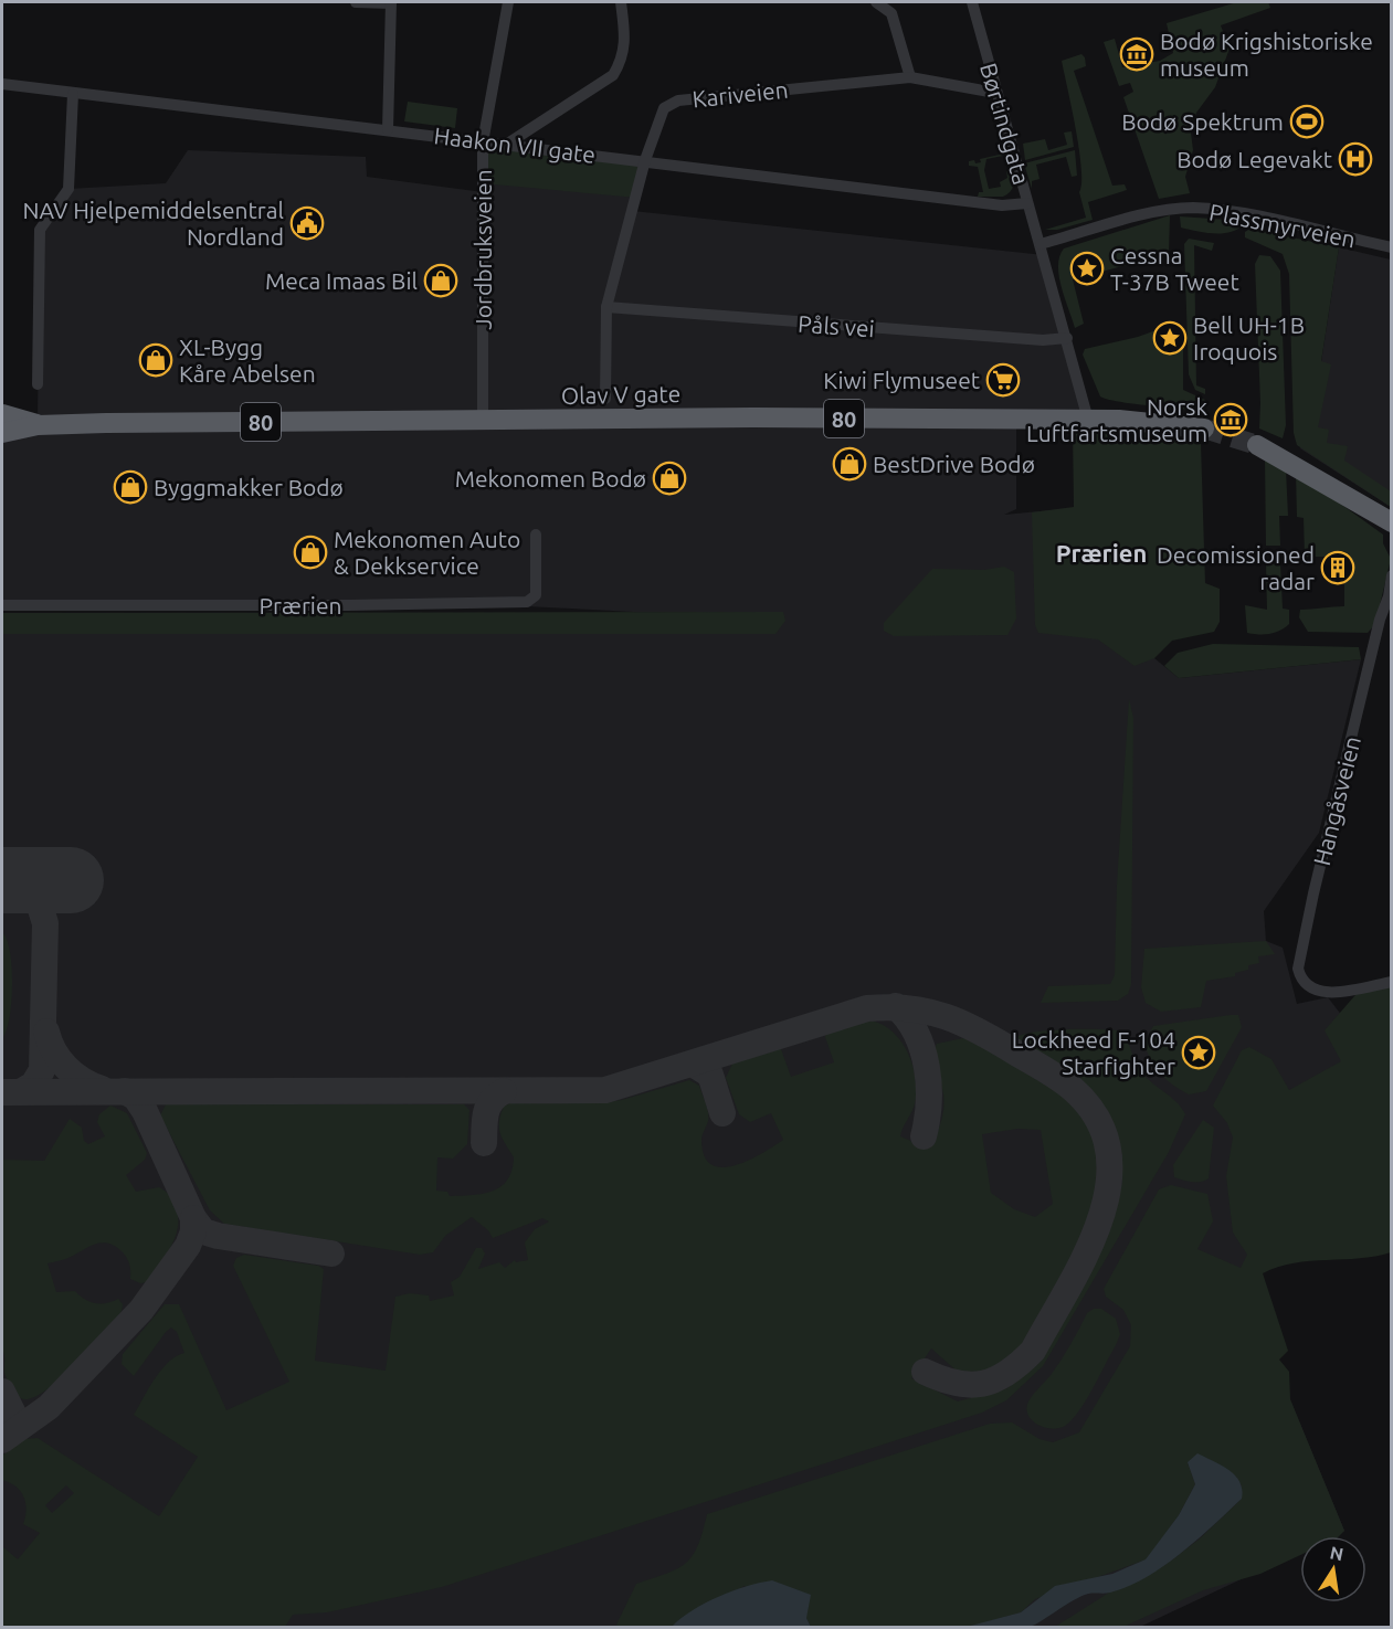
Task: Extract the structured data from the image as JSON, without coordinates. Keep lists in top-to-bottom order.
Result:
{
  "streets": {
    "highway": ["Olav V gate", "80"],
    "street": [
      "Kariveien",
      "Børtindgata",
      "Haakon VII gate",
      "Plassmyrveien",
      "Jordbruksveien",
      "Påls vei",
      "Prærien",
      "Hangåsveien"
    ]
  },
  "crossings": [
    ["Kariveien", "Børtindgata"],
    ["Kariveien", "Haakon VII gate"],
    ["Kariveien", "Påls vei"],
    ["Børtindgata", "Haakon VII gate"],
    ["Børtindgata", "Plassmyrveien"],
    ["Haakon VII gate", "Jordbruksveien"],
    ["Jordbruksveien", "Olav V gate"]
  ],
  "districts": ["Prærien"],
  "places": {
    "museum": ["Bodø Krigshistoriske museum", "Norsk Luftfartsmuseum"],
    "sports": ["Bodø Spektrum"],
    "hospital": ["Bodø Legevakt"],
    "public building": ["NAV Hjelpemiddelsentral Nordland"],
    "place": ["Cessna T-37B Tweet", "Bell UH-1B Iroquois", "Lockheed F-104 Starfighter"],
    "shop": [
      "Meca Imaas Bil",
      "XL-Bygg Kåre Abelsen",
      "BestDrive Bodø",
      "Mekonomen Bodø",
      "Byggmakker Bodø",
      "Mekonomen Auto & Dekkservice"
    ],
    "supermarket": ["Kiwi Flymuseet"],
    "building": ["Decomissioned radar"]
  },
  "north": "top"
}
